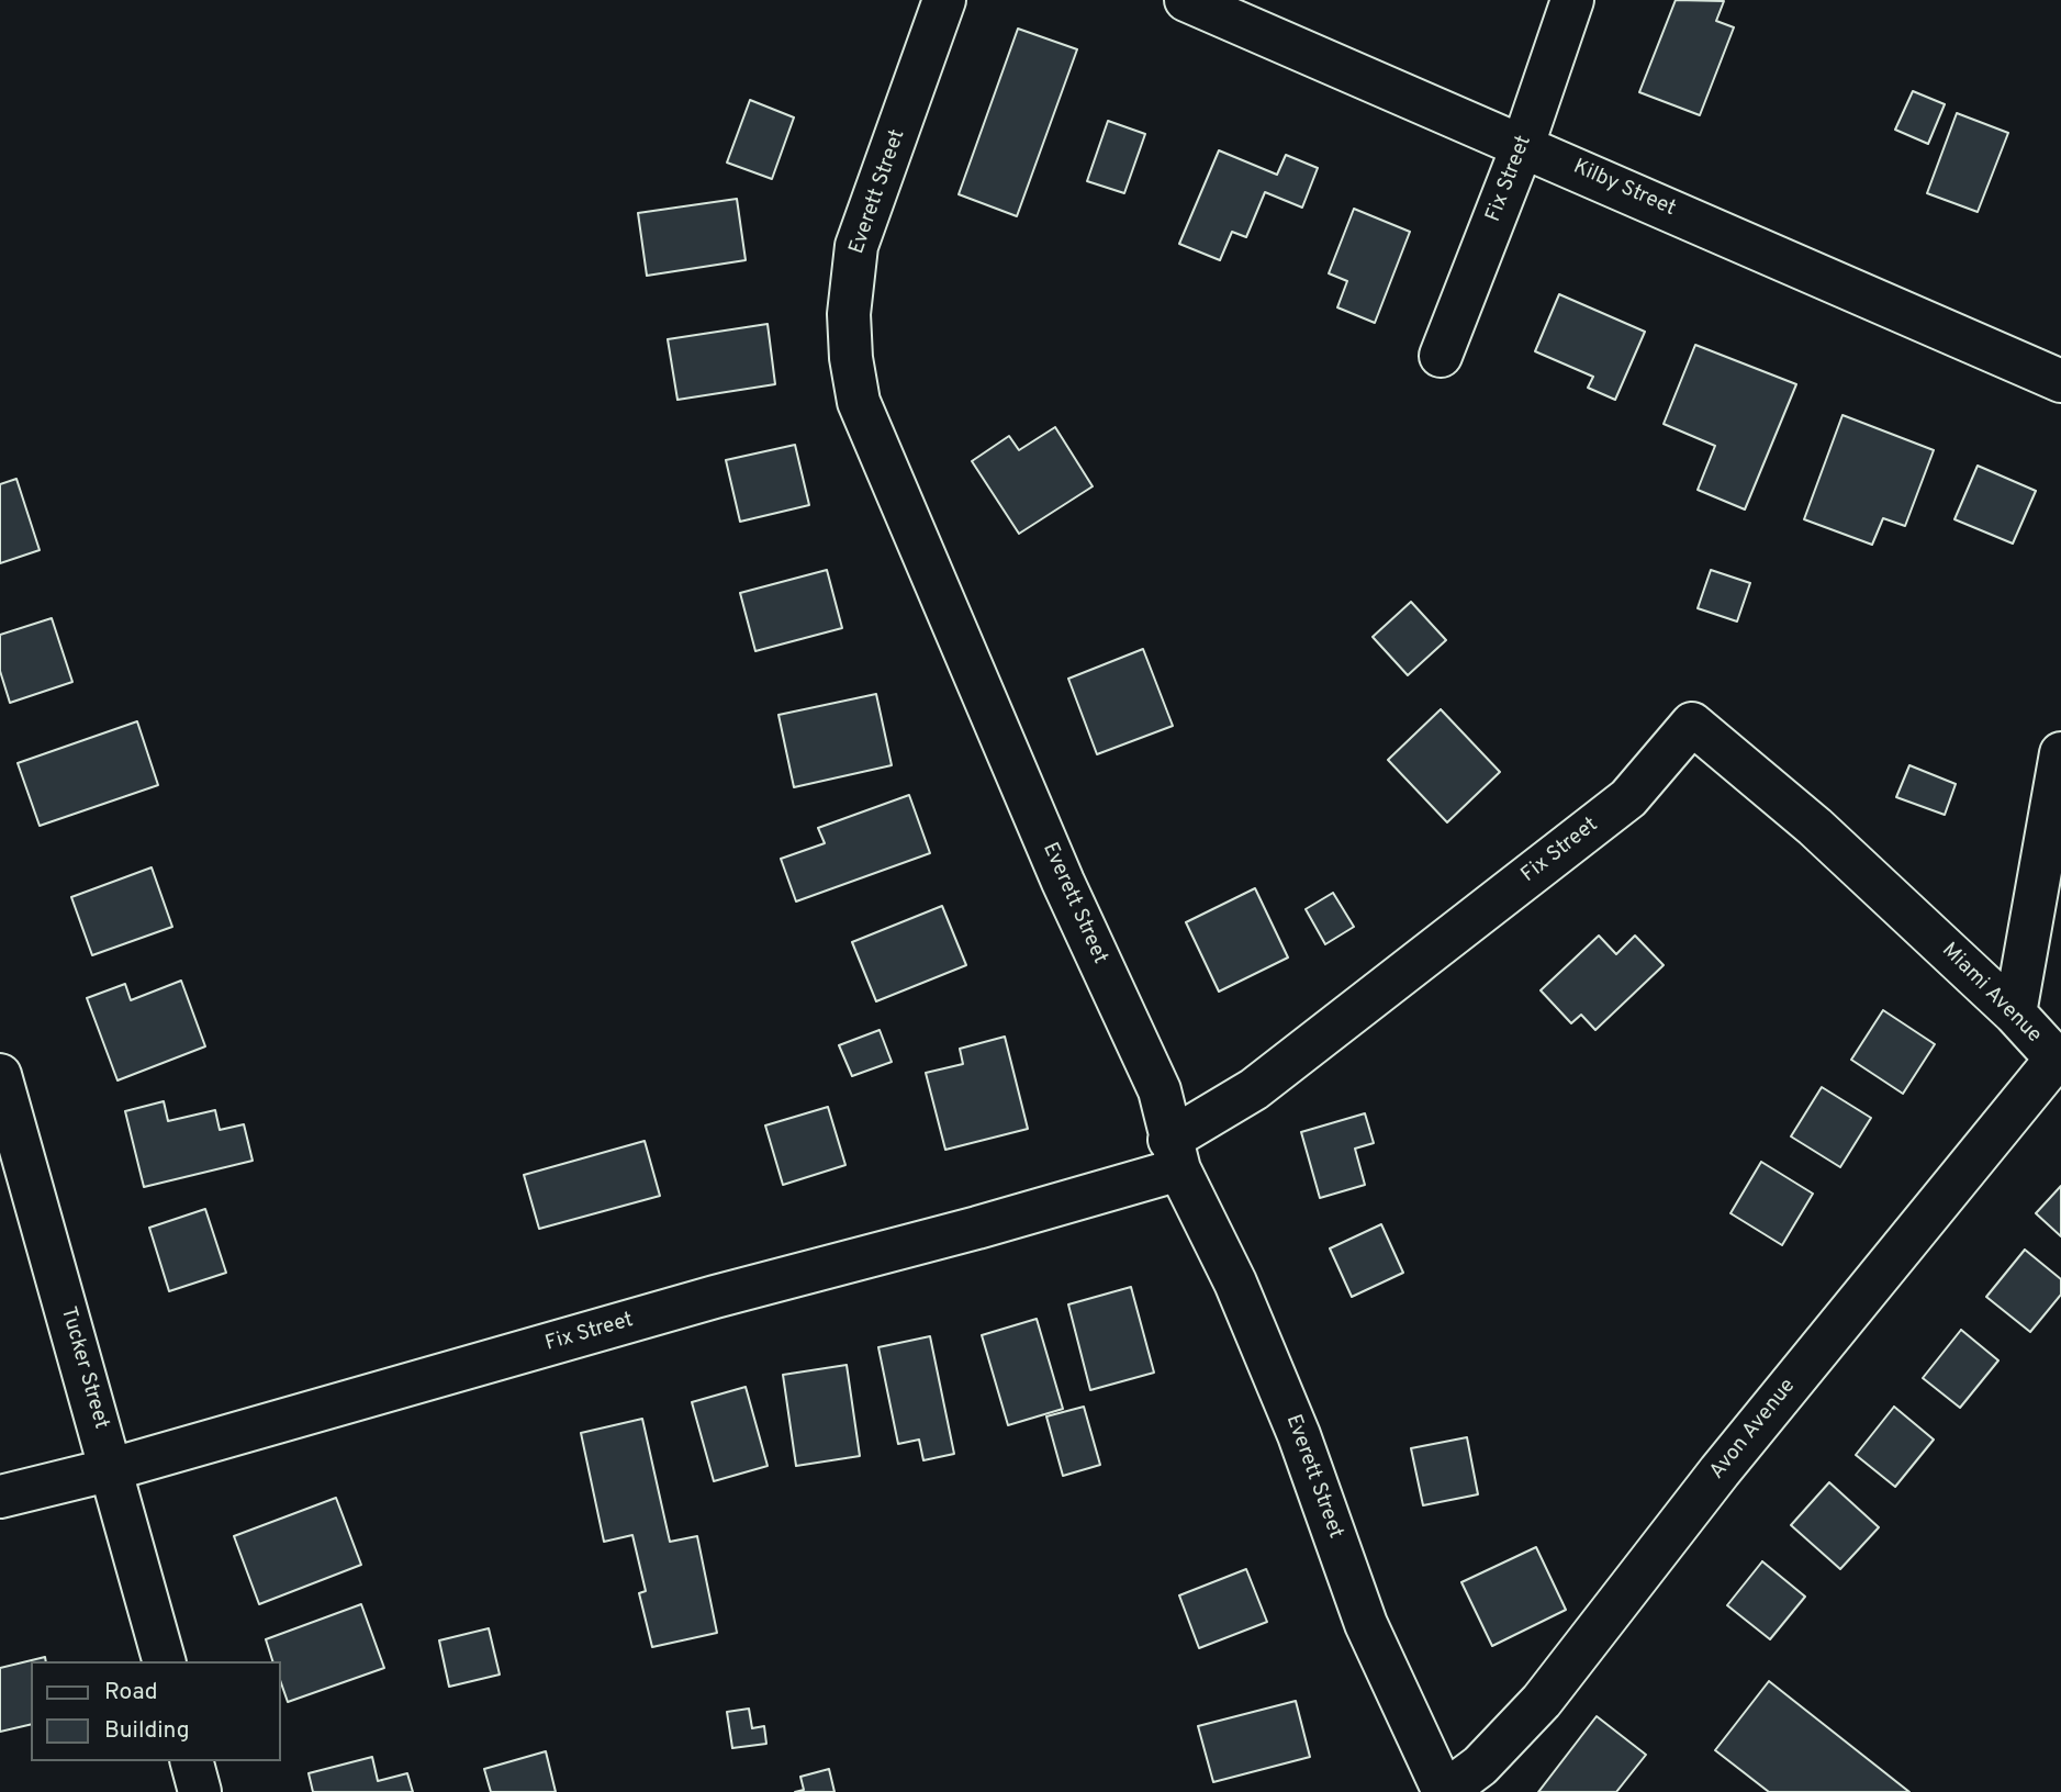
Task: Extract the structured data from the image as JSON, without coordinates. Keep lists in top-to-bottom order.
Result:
{
  "streets": {
    "street": [
      "Fix Street",
      "Kilby Street",
      "Everett Street",
      "Miami Avenue",
      "Tucker Street",
      "Avon Avenue"
    ]
  },
  "crossings": [
    ["Fix Street", "Kilby Street"],
    ["Fix Street", "Everett Street"],
    ["Fix Street", "Miami Avenue"],
    ["Fix Street", "Tucker Street"],
    ["Everett Street", "Avon Avenue"],
    ["Miami Avenue", "Avon Avenue"]
  ],
  "legend": ["Road", "Building"]
}
